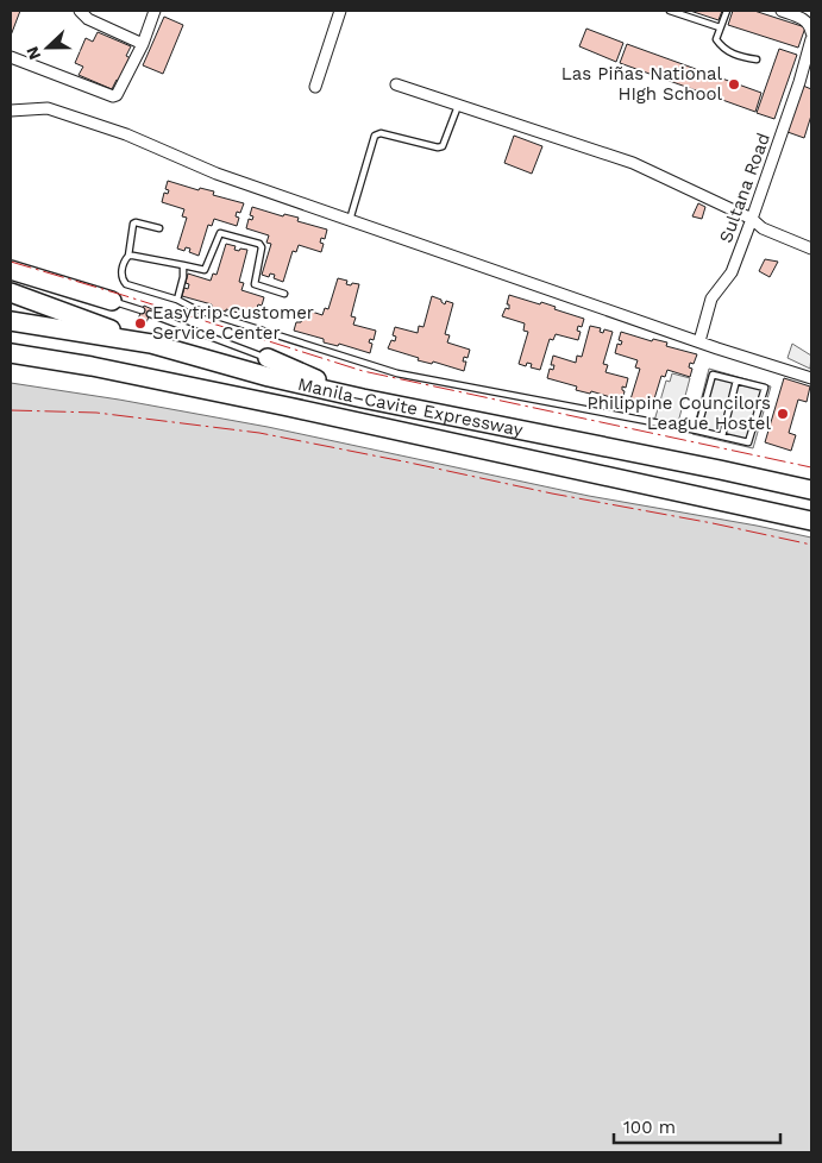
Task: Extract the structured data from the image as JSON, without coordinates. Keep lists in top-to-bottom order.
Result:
{
  "streets": {
    "highway": ["Manila–Cavite Expressway"],
    "street": ["Sultana Road"]
  },
  "places": ["Las Piñas National HIgh School", "Easytrip Customer Service Center", "Philippine Councilors League Hostel"],
  "scale_bar": "100 m",
  "north": "left"
}
